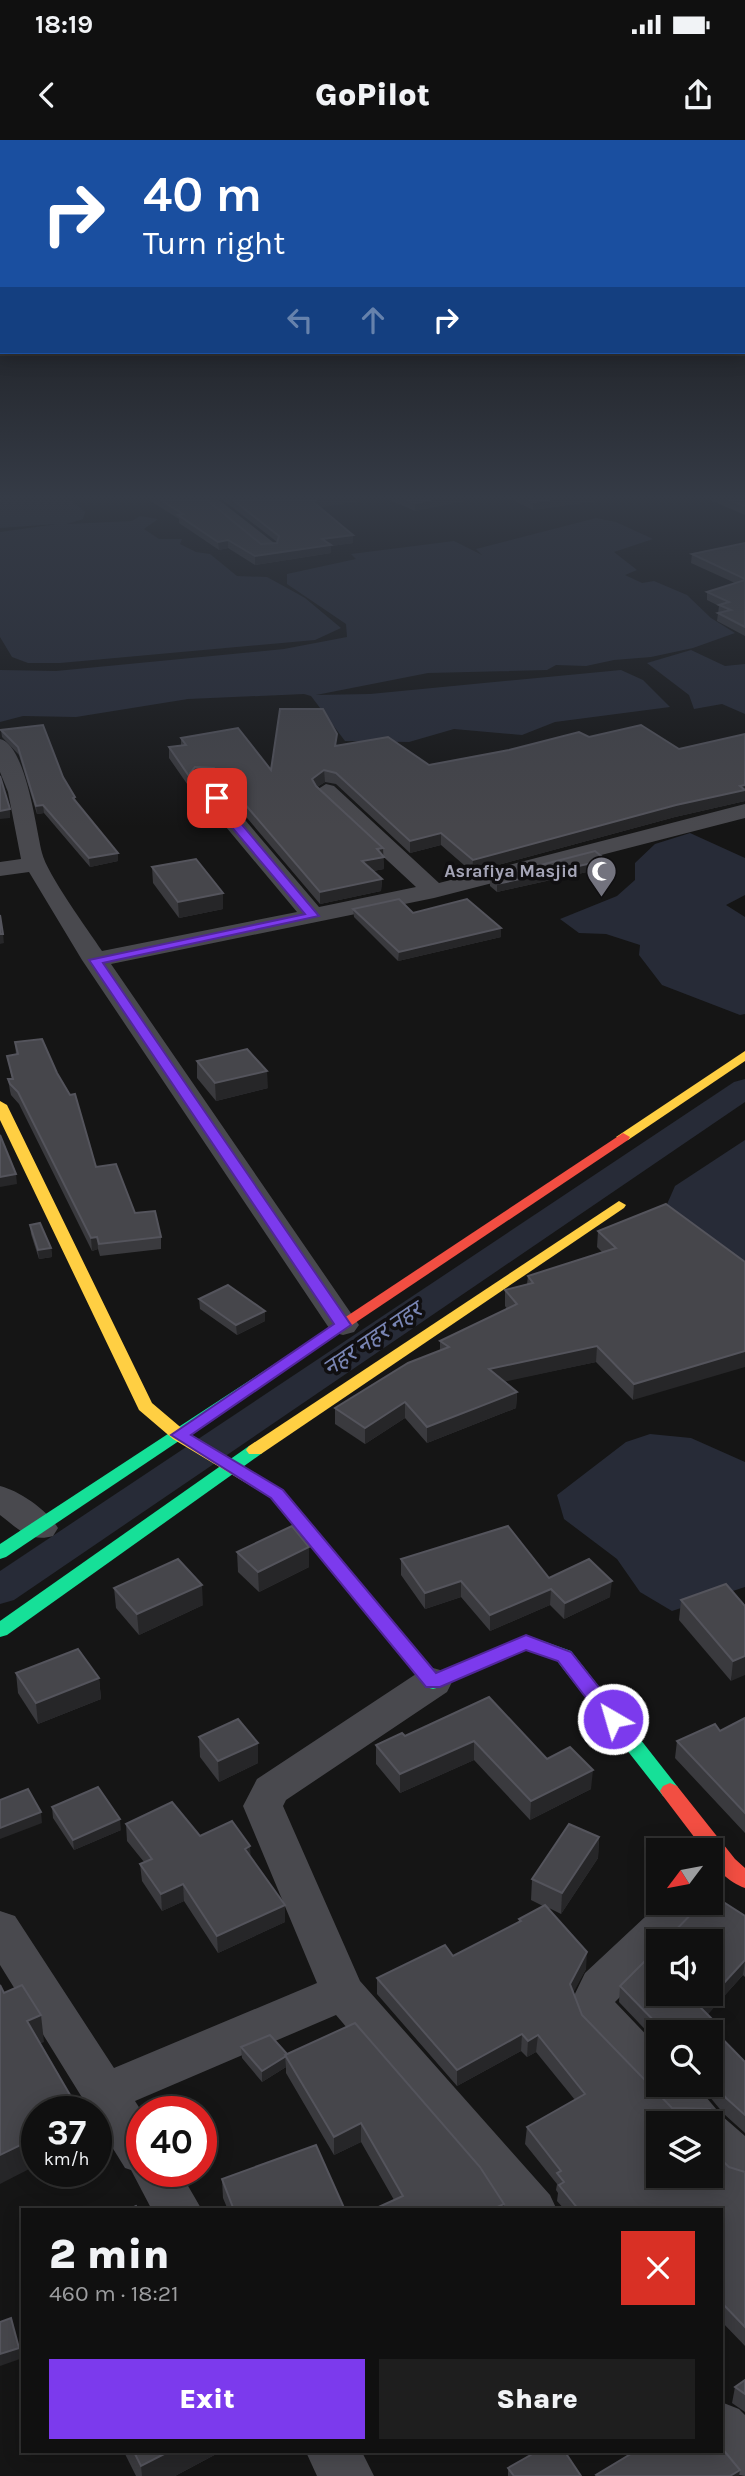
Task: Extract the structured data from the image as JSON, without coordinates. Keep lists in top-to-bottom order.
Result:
{
  "water": ["नहर नहर नहर"],
  "places": {
    "mosque": ["Asrafiya Masjid"]
  },
  "north": "bottom left",
  "page": {
    "status": "18:19",
    "header": "GoPilot",
    "turn": ["40 m", "Turn right"],
    "speed": "37 km/h",
    "limit": "40",
    "heading": ["2 min", "460 m · 18:21"],
    "buttons": ["Exit", "Share"]
  }
}
